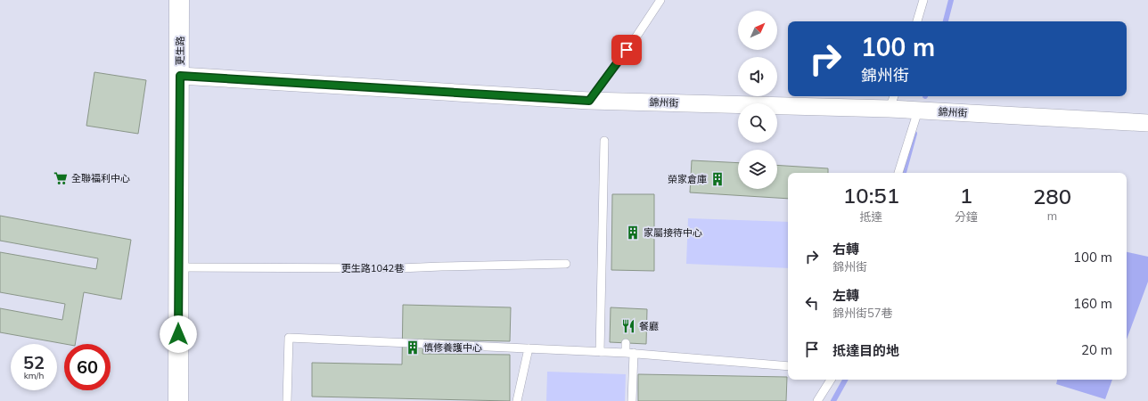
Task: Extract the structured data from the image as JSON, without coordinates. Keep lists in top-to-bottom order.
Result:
{
  "streets": {
    "main road": ["更生路"],
    "street": ["錦州街"],
    "lane": ["更生路1042巷"]
  },
  "crossings": [
    ["更生路", "錦州街"],
    ["更生路", "更生路1042巷"]
  ],
  "places": {
    "supermarket": ["全聯福利中心"],
    "building": ["榮家倉庫", "家屬接待中心", "慎修養護中心"],
    "restaurant": ["餐廳"]
  },
  "north": "top right",
  "page": {
    "turn": ["100 m", "錦州街"],
    "eta": [
      "10:51",
      "抵達",
      "1",
      "分鐘",
      "280",
      "m"
    ],
    "list": [
      {
        "name": "右轉",
        "note": "錦州街",
        "value": "100 m"
      },
      {
        "name": "左轉",
        "note": "錦州街57巷",
        "value": "160 m"
      },
      {
        "name": "抵達目的地",
        "value": "20 m"
      }
    ],
    "speed": "52 km/h",
    "limit": "60"
  }
}
